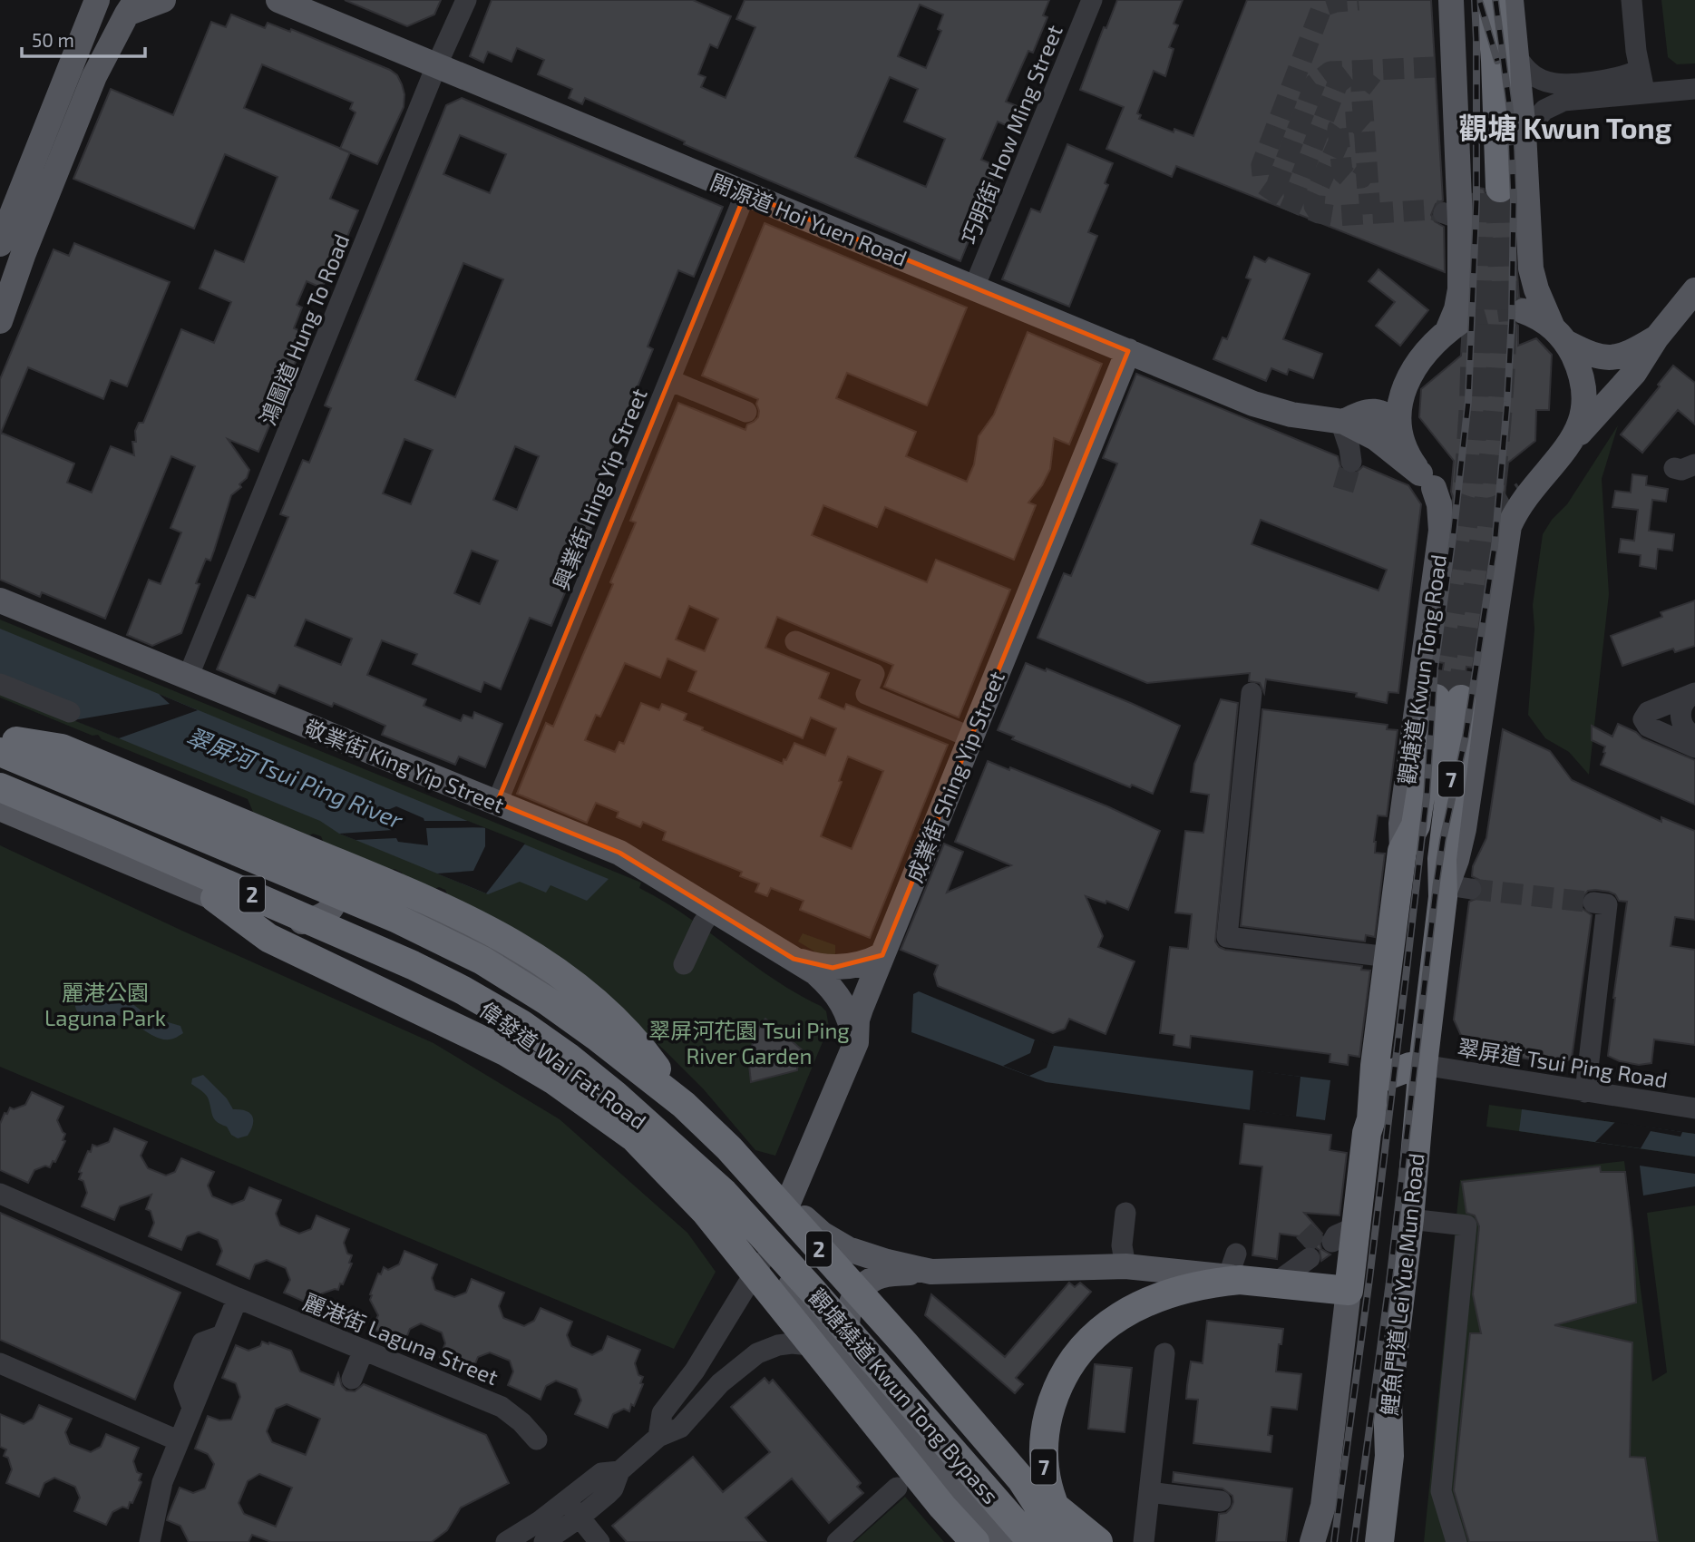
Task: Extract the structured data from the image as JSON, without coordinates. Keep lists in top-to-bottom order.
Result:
{
  "streets": {
    "highway": [
      "觀塘道 Kwun Tong Road",
      "7",
      "2",
      "鯉魚門道 Lei Yue Mun Road",
      "觀塘繞道 Kwun Tong Bypass"
    ],
    "main road": [
      "開源道 Hoi Yuen Road",
      "敬業街 King Yip Street",
      "成業街 Shing Yip Street",
      "偉發道 Wai Fat Road"
    ],
    "street": [
      "巧明街 How Ming Street",
      "鴻圖道 Hung To Road",
      "興業街 Hing Yip Street",
      "翠屏道 Tsui Ping Road",
      "麗港街 Laguna Street"
    ]
  },
  "crossings": [
    ["巧明街 How Ming Street", "開源道 Hoi Yuen Road"],
    ["開源道 Hoi Yuen Road", "鴻圖道 Hung To Road"],
    ["開源道 Hoi Yuen Road", "興業街 Hing Yip Street"],
    ["開源道 Hoi Yuen Road", "觀塘道 Kwun Tong Road"],
    ["開源道 Hoi Yuen Road", "成業街 Shing Yip Street"],
    ["鴻圖道 Hung To Road", "敬業街 King Yip Street"],
    ["興業街 Hing Yip Street", "敬業街 King Yip Street"],
    ["觀塘道 Kwun Tong Road", "7"],
    ["觀塘道 Kwun Tong Road", "翠屏道 Tsui Ping Road"],
    ["觀塘道 Kwun Tong Road", "鯉魚門道 Lei Yue Mun Road"],
    ["敬業街 King Yip Street", "成業街 Shing Yip Street"],
    ["翠屏道 Tsui Ping Road", "鯉魚門道 Lei Yue Mun Road"]
  ],
  "districts": ["觀塘 Kwun Tong"],
  "water": ["翠屏河 Tsui Ping River"],
  "parks": ["麗港公園 Laguna Park", "翠屏河花園 Tsui Ping River Garden"],
  "scale_bar": "50 m"
}
